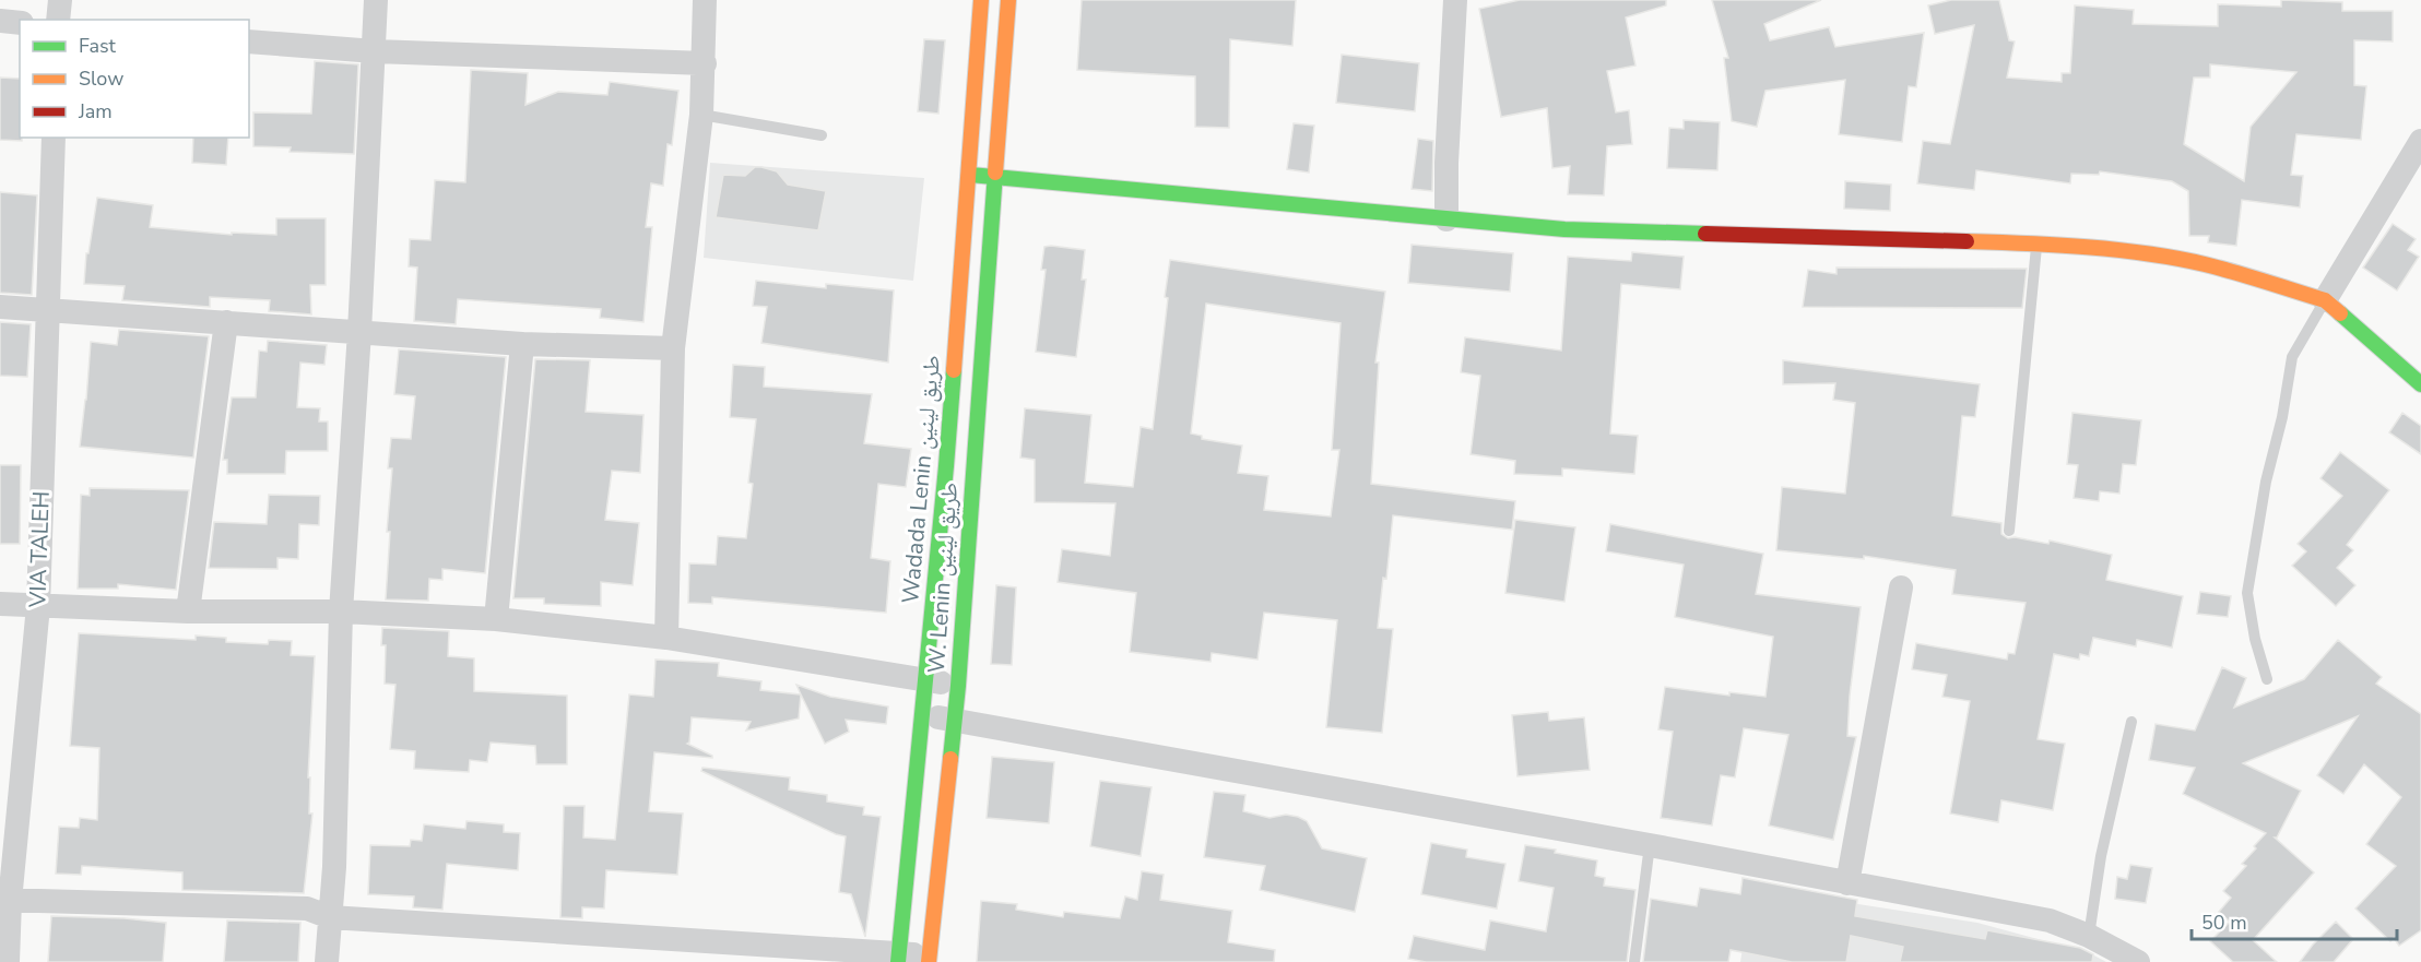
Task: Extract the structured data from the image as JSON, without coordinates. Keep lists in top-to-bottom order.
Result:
{
  "streets": {
    "main road": ["Wadada Lenin طريق لينين", "W. Lenin طريق لينين"],
    "street": ["VIA TALEH"]
  },
  "legend": ["Fast", "Slow", "Jam"],
  "scale_bar": "50 m"
}
